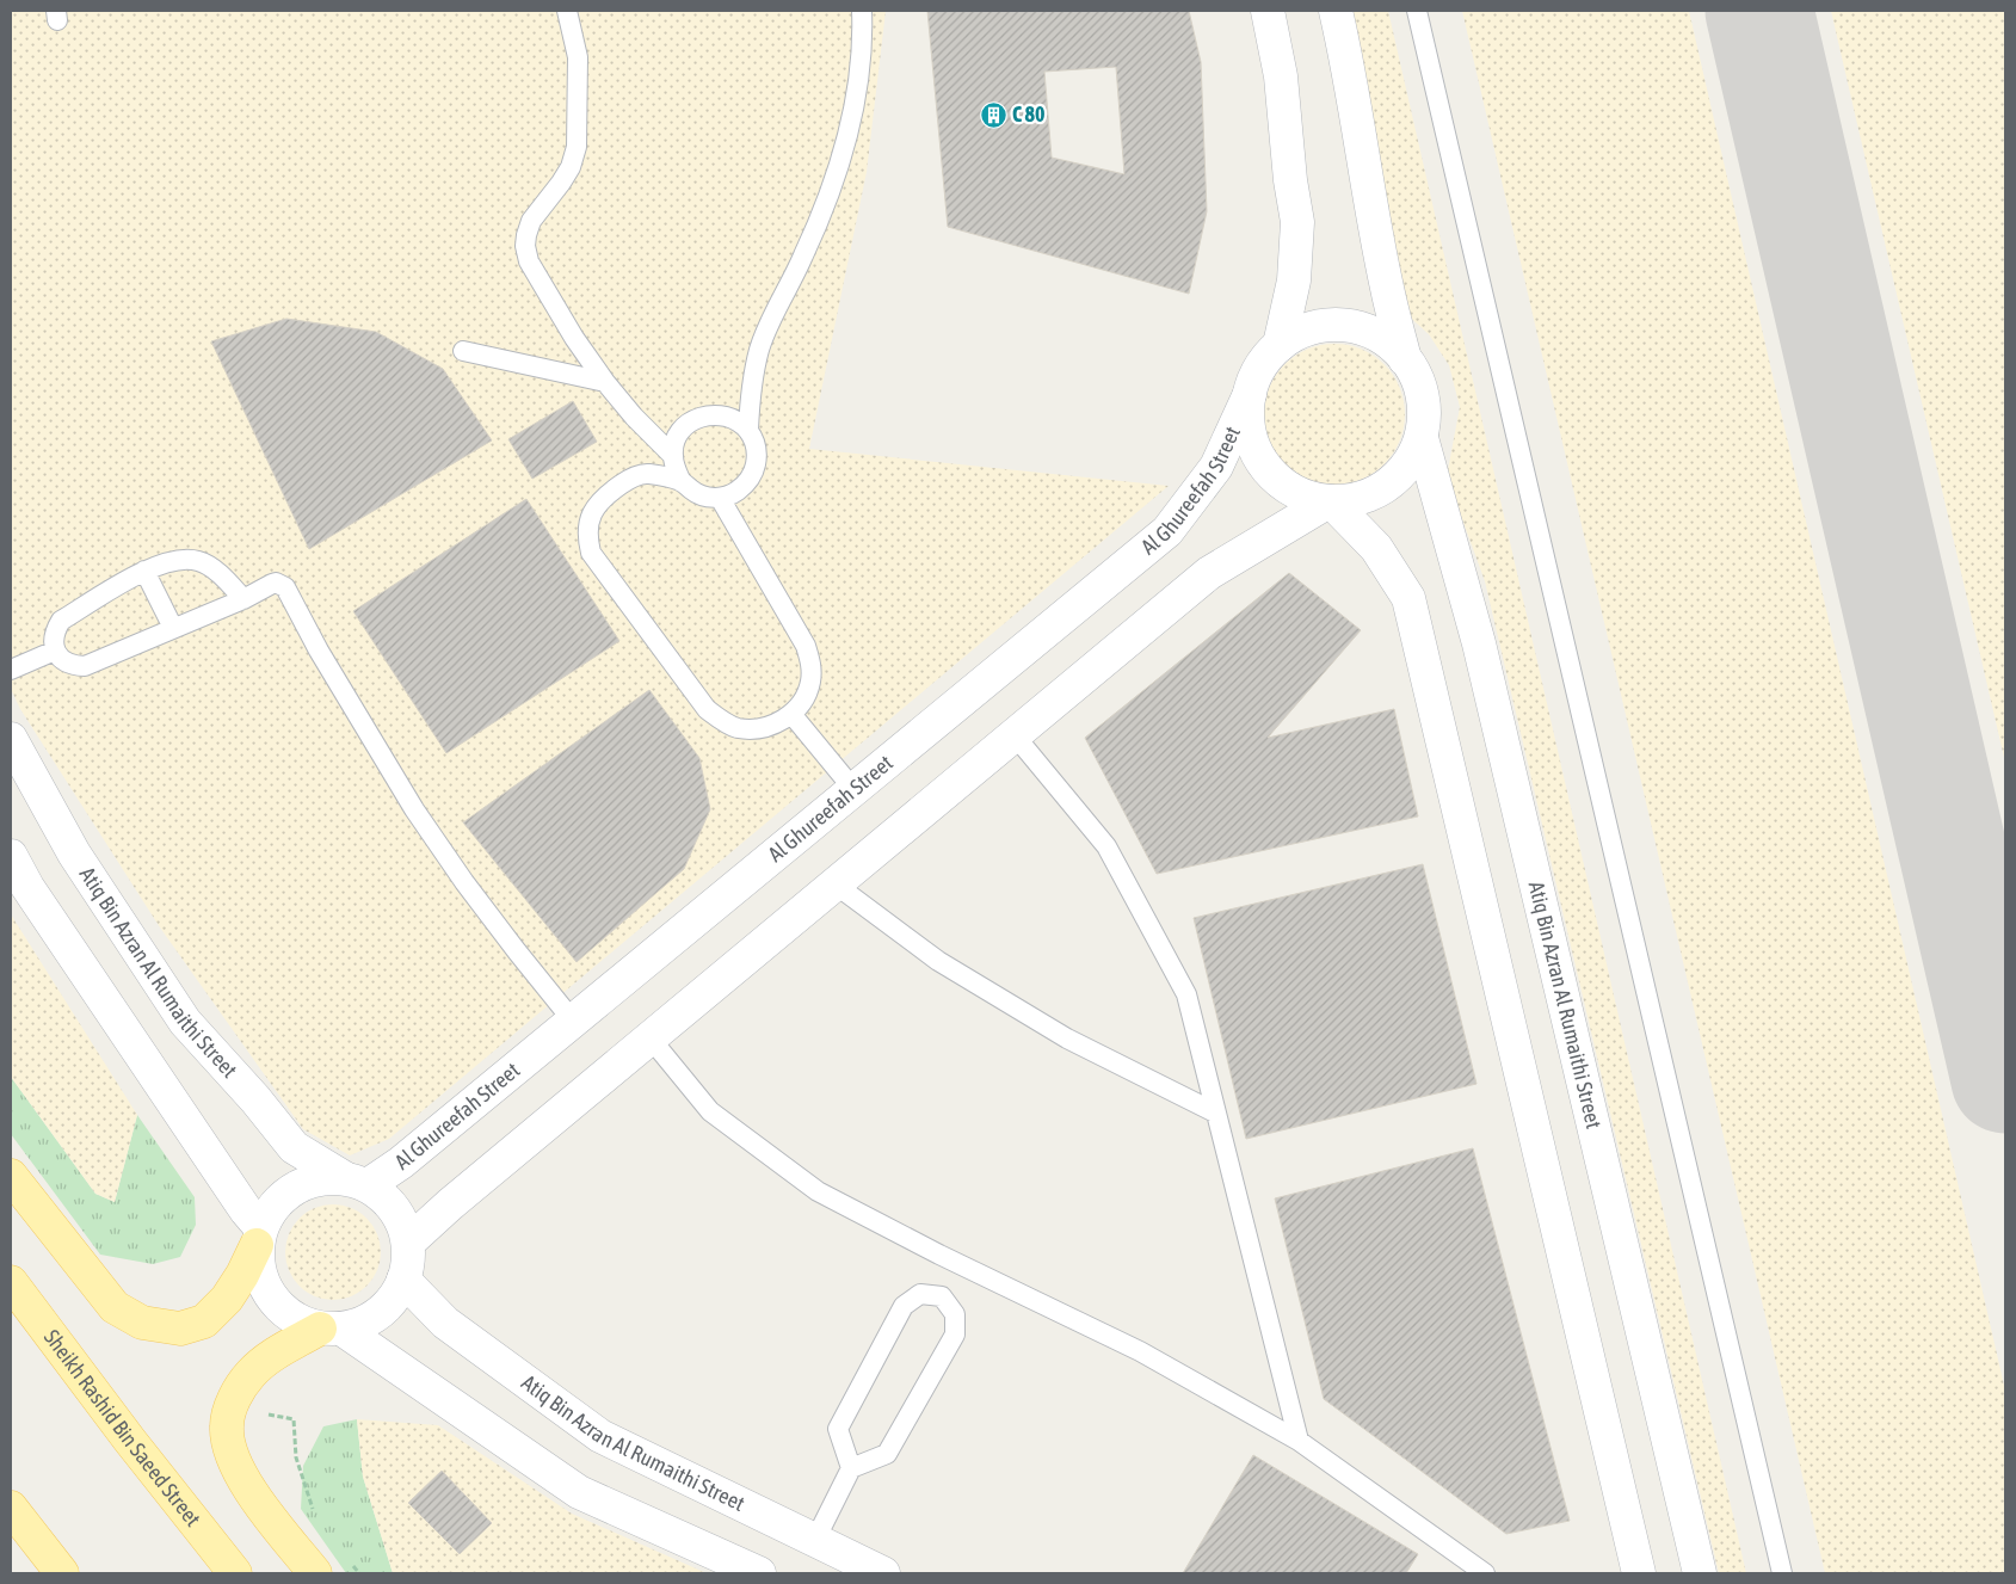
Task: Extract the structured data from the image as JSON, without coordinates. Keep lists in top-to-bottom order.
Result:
{
  "streets": {
    "main road": ["Sheikh Rashid Bin Saeed Street"],
    "street": ["Al Ghureefah Street", "Atiq Bin Azran Al Rumaithi Street"]
  },
  "crossings": [
    ["Al Ghureefah Street", "Atiq Bin Azran Al Rumaithi Street"]
  ],
  "places": {
    "building": ["C 80"]
  }
}
